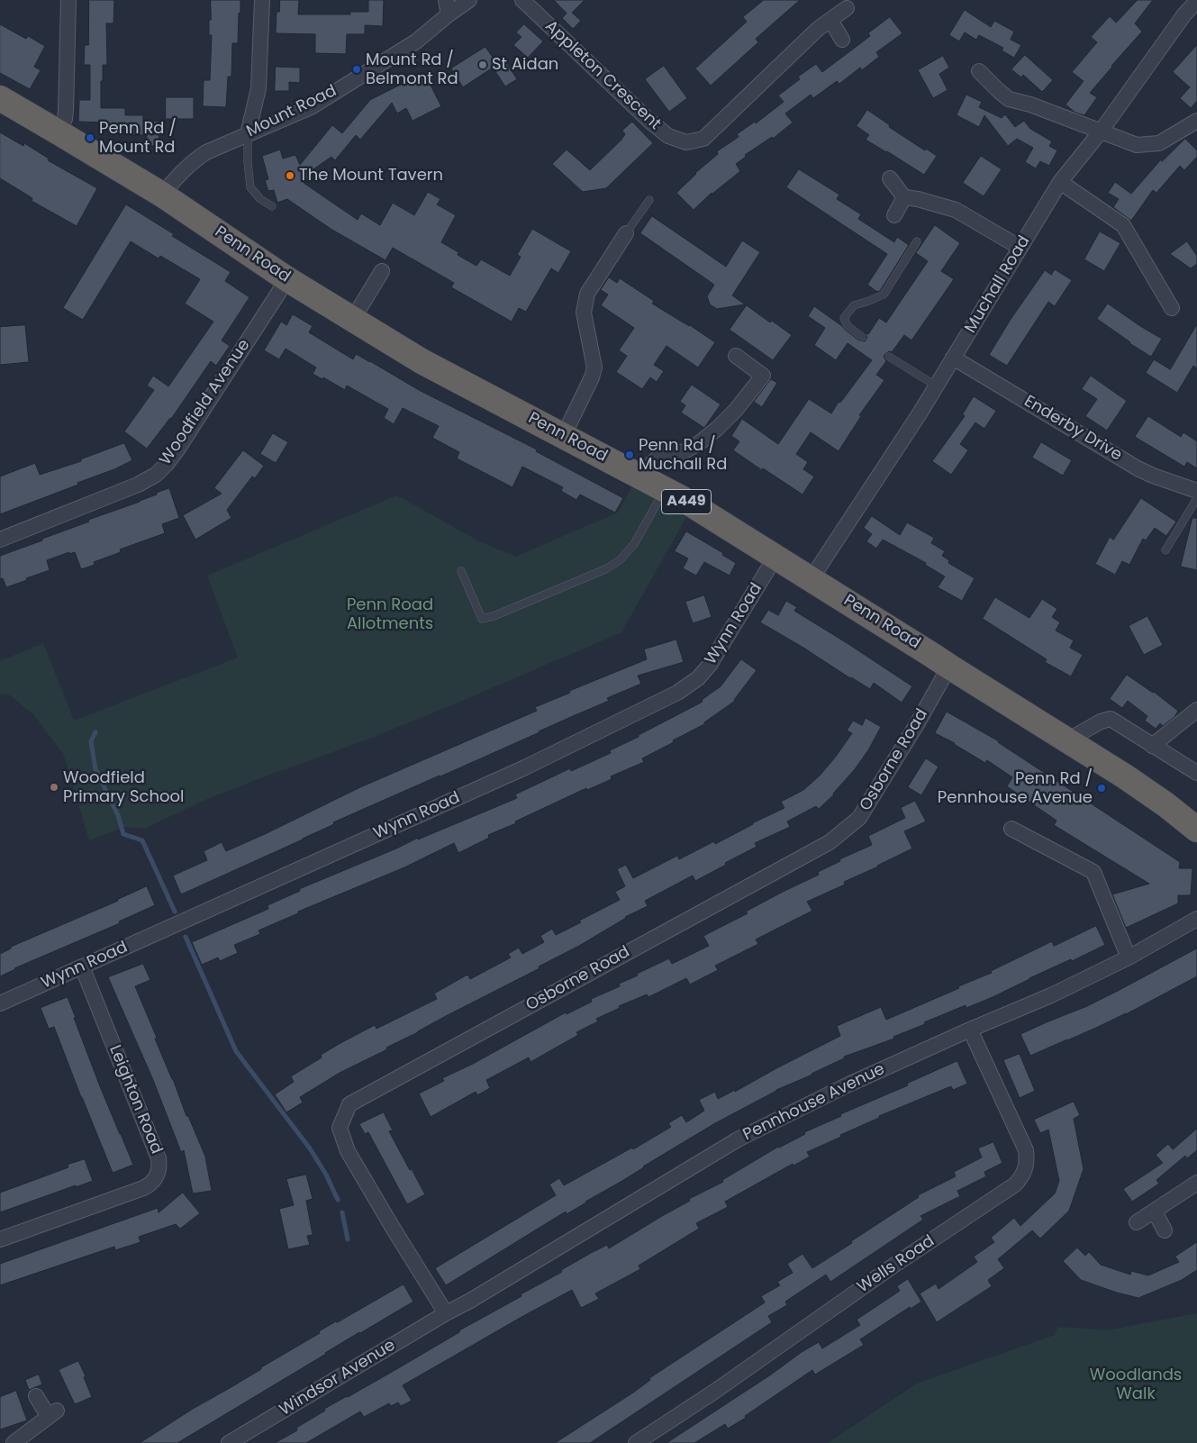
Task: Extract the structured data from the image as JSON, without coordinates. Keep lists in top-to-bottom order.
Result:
{
  "streets": {
    "highway": ["Penn Road", "A449"],
    "street": [
      "Appleton Crescent",
      "Mount Road",
      "Muchall Road",
      "Woodfield Avenue",
      "Enderby Drive",
      "Wynn Road",
      "Osborne Road",
      "Leighton Road",
      "Pennhouse Avenue",
      "Wells Road",
      "Windsor Avenue"
    ]
  },
  "crossings": [
    ["Mount Road", "Penn Road"],
    ["Penn Road", "Muchall Road"],
    ["Penn Road", "Woodfield Avenue"],
    ["Penn Road", "Wynn Road"],
    ["Penn Road", "Osborne Road"],
    ["Muchall Road", "Enderby Drive"],
    ["Wynn Road", "Leighton Road"],
    ["Osborne Road", "Pennhouse Avenue"],
    ["Osborne Road", "Windsor Avenue"],
    ["Pennhouse Avenue", "Wells Road"],
    ["Pennhouse Avenue", "Windsor Avenue"]
  ],
  "parks": ["Penn Road Allotments", "Woodlands Walk"],
  "places": [
    "St Aidan",
    "Mount Rd / Belmont Rd",
    "Penn Rd / Mount Rd",
    "The Mount Tavern",
    "Penn Rd / Muchall Rd",
    "Woodfield Primary School",
    "Penn Rd / Pennhouse Avenue"
  ]
}
